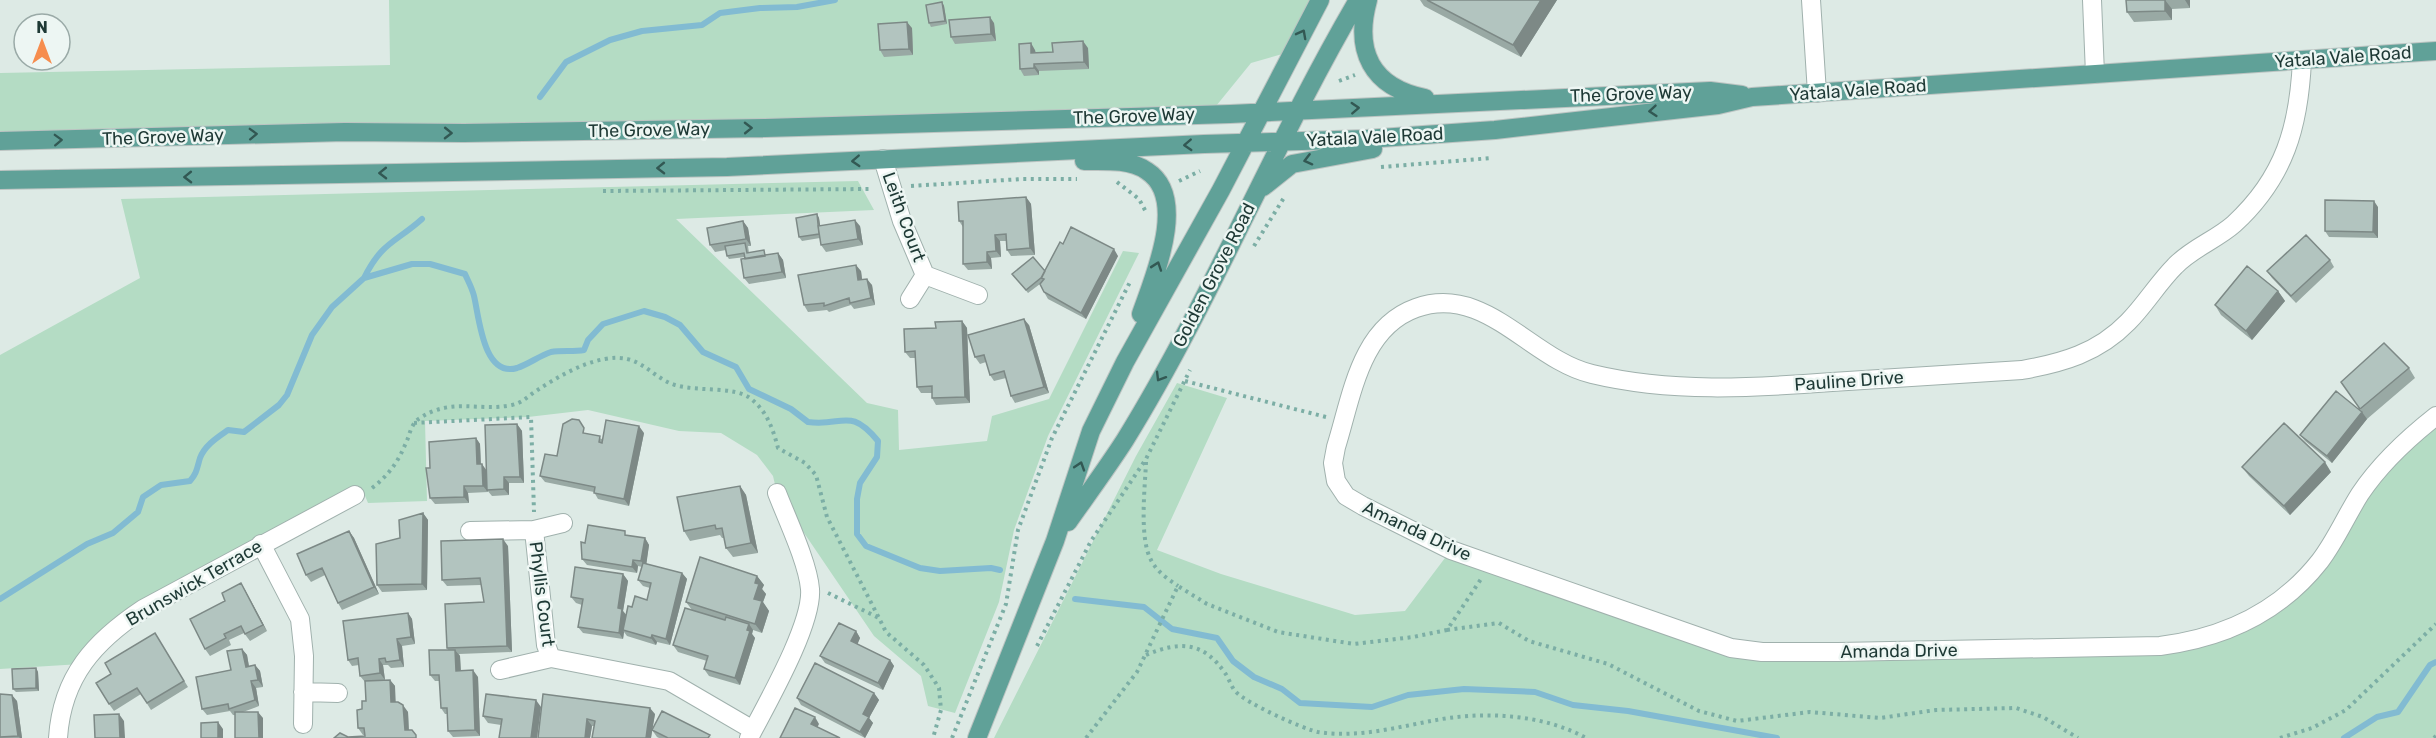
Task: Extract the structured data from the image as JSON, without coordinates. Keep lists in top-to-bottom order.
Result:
{
  "streets": {
    "main road": ["Yatala Vale Road", "The Grove Way", "Golden Grove Road"],
    "street": [
      "Leith Court",
      "Pauline Drive",
      "Amanda Drive",
      "Brunswick Terrace",
      "Phyllis Court"
    ]
  },
  "crossings": [
    ["Yatala Vale Road", "The Grove Way"],
    ["Yatala Vale Road", "Golden Grove Road"],
    ["Yatala Vale Road", "Pauline Drive"],
    ["The Grove Way", "Leith Court"],
    ["The Grove Way", "Golden Grove Road"],
    ["Pauline Drive", "Amanda Drive"]
  ],
  "north": "top"
}
